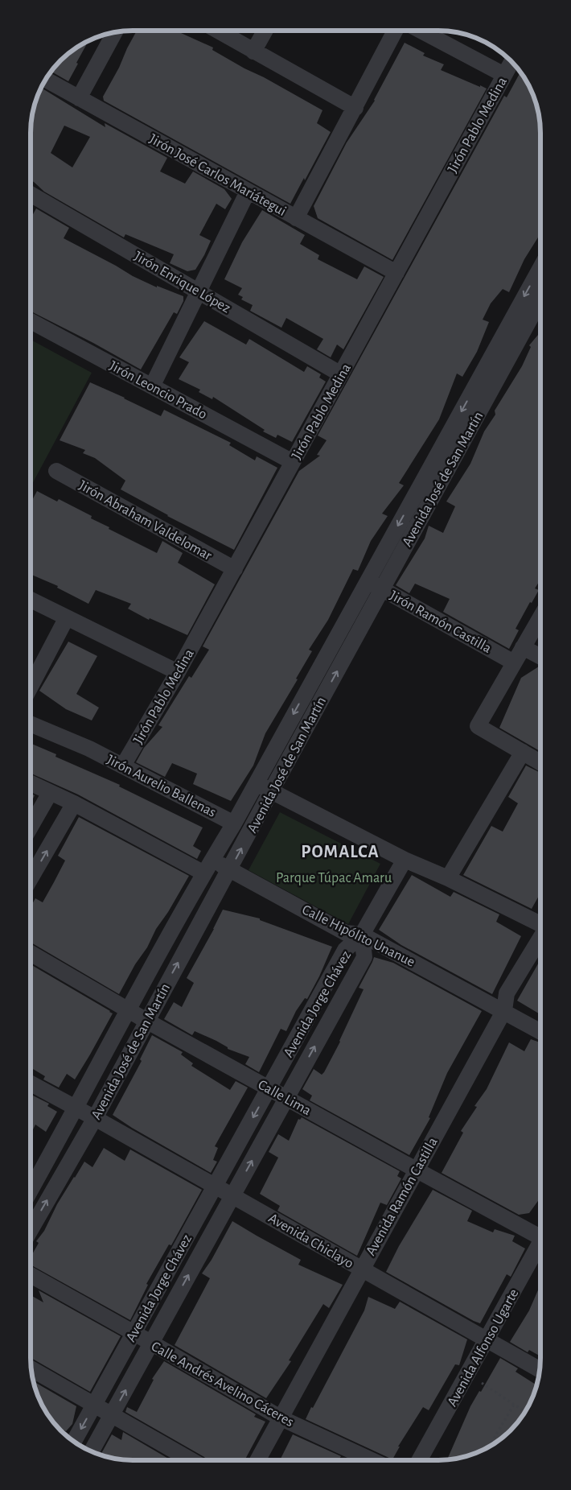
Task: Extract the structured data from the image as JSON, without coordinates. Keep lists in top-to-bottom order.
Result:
{
  "streets": {
    "street": [
      "Jirón Pablo Medina",
      "Jirón José Carlos Mariátegui",
      "Jirón Enrique López",
      "Jirón Leoncio Prado",
      "Avenida José de San Martín",
      "Jirón Abraham Valdelomar",
      "Jirón Ramón Castilla",
      "Jirón Aurelio Ballenas",
      "Calle Hipólito Unanue",
      "Avenida Jorge Chávez",
      "Calle Lima",
      "Avenida Ramón Castilla",
      "Avenida Chiclayo",
      "Avenida Alfonso Ugarte",
      "Calle Andrés Avelino Cáceres"
    ]
  },
  "crossings": [
    ["Jirón Pablo Medina", "Jirón José Carlos Mariátegui"],
    ["Jirón Pablo Medina", "Jirón Enrique López"],
    ["Jirón Pablo Medina", "Jirón Leoncio Prado"],
    ["Jirón Pablo Medina", "Jirón Abraham Valdelomar"],
    ["Jirón Pablo Medina", "Jirón Aurelio Ballenas"],
    ["Avenida José de San Martín", "Jirón Ramón Castilla"],
    ["Avenida José de San Martín", "Jirón Aurelio Ballenas"],
    ["Avenida José de San Martín", "Calle Hipólito Unanue"],
    ["Avenida José de San Martín", "Calle Lima"],
    ["Avenida José de San Martín", "Avenida Chiclayo"],
    ["Calle Hipólito Unanue", "Avenida Jorge Chávez"],
    ["Calle Hipólito Unanue", "Avenida Ramón Castilla"],
    ["Avenida Jorge Chávez", "Calle Lima"],
    ["Avenida Jorge Chávez", "Avenida Chiclayo"],
    ["Avenida Jorge Chávez", "Calle Andrés Avelino Cáceres"],
    ["Calle Lima", "Avenida Ramón Castilla"],
    ["Avenida Ramón Castilla", "Avenida Chiclayo"],
    ["Avenida Ramón Castilla", "Calle Andrés Avelino Cáceres"],
    ["Avenida Chiclayo", "Avenida Alfonso Ugarte"]
  ],
  "districts": ["POMALCA"],
  "parks": ["Parque Túpac Amaru"]
}
